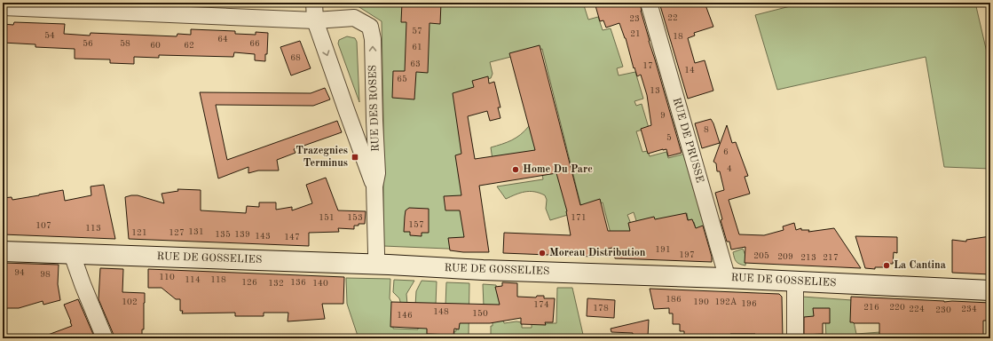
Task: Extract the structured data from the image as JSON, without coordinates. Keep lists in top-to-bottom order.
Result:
{
  "streets": {
    "main road": ["RUE DE GOSSELIES"],
    "street": ["RUE DES ROSES", "RUE DE PRUSSE"]
  },
  "crossings": [
    ["RUE DES ROSES", "RUE DE GOSSELIES"],
    ["RUE DE PRUSSE", "RUE DE GOSSELIES"]
  ],
  "places": {
    "transit": ["Trazegnies Terminus"],
    "other": ["Home Du Parc", "Moreau Distribution", "La Cantina"]
  },
  "house_numbers": [
    "22",
    "23",
    "57",
    "21",
    "54",
    "18",
    "64",
    "56",
    "58",
    "66",
    "60",
    "62",
    "61",
    "68",
    "63",
    "17",
    "14",
    "65",
    "13",
    "9",
    "8",
    "5",
    "6",
    "4",
    "151",
    "153",
    "171",
    "157",
    "107",
    "113",
    "131",
    "121",
    "127",
    "135",
    "139",
    "143",
    "147",
    "191",
    "197",
    "205",
    "209",
    "213",
    "217",
    "94",
    "98",
    "110",
    "114",
    "118",
    "126",
    "136",
    "132",
    "140",
    "186",
    "102",
    "190",
    "192A",
    "196",
    "174",
    "216",
    "220",
    "178",
    "224",
    "234",
    "230",
    "148",
    "150",
    "146"
  ]
}
